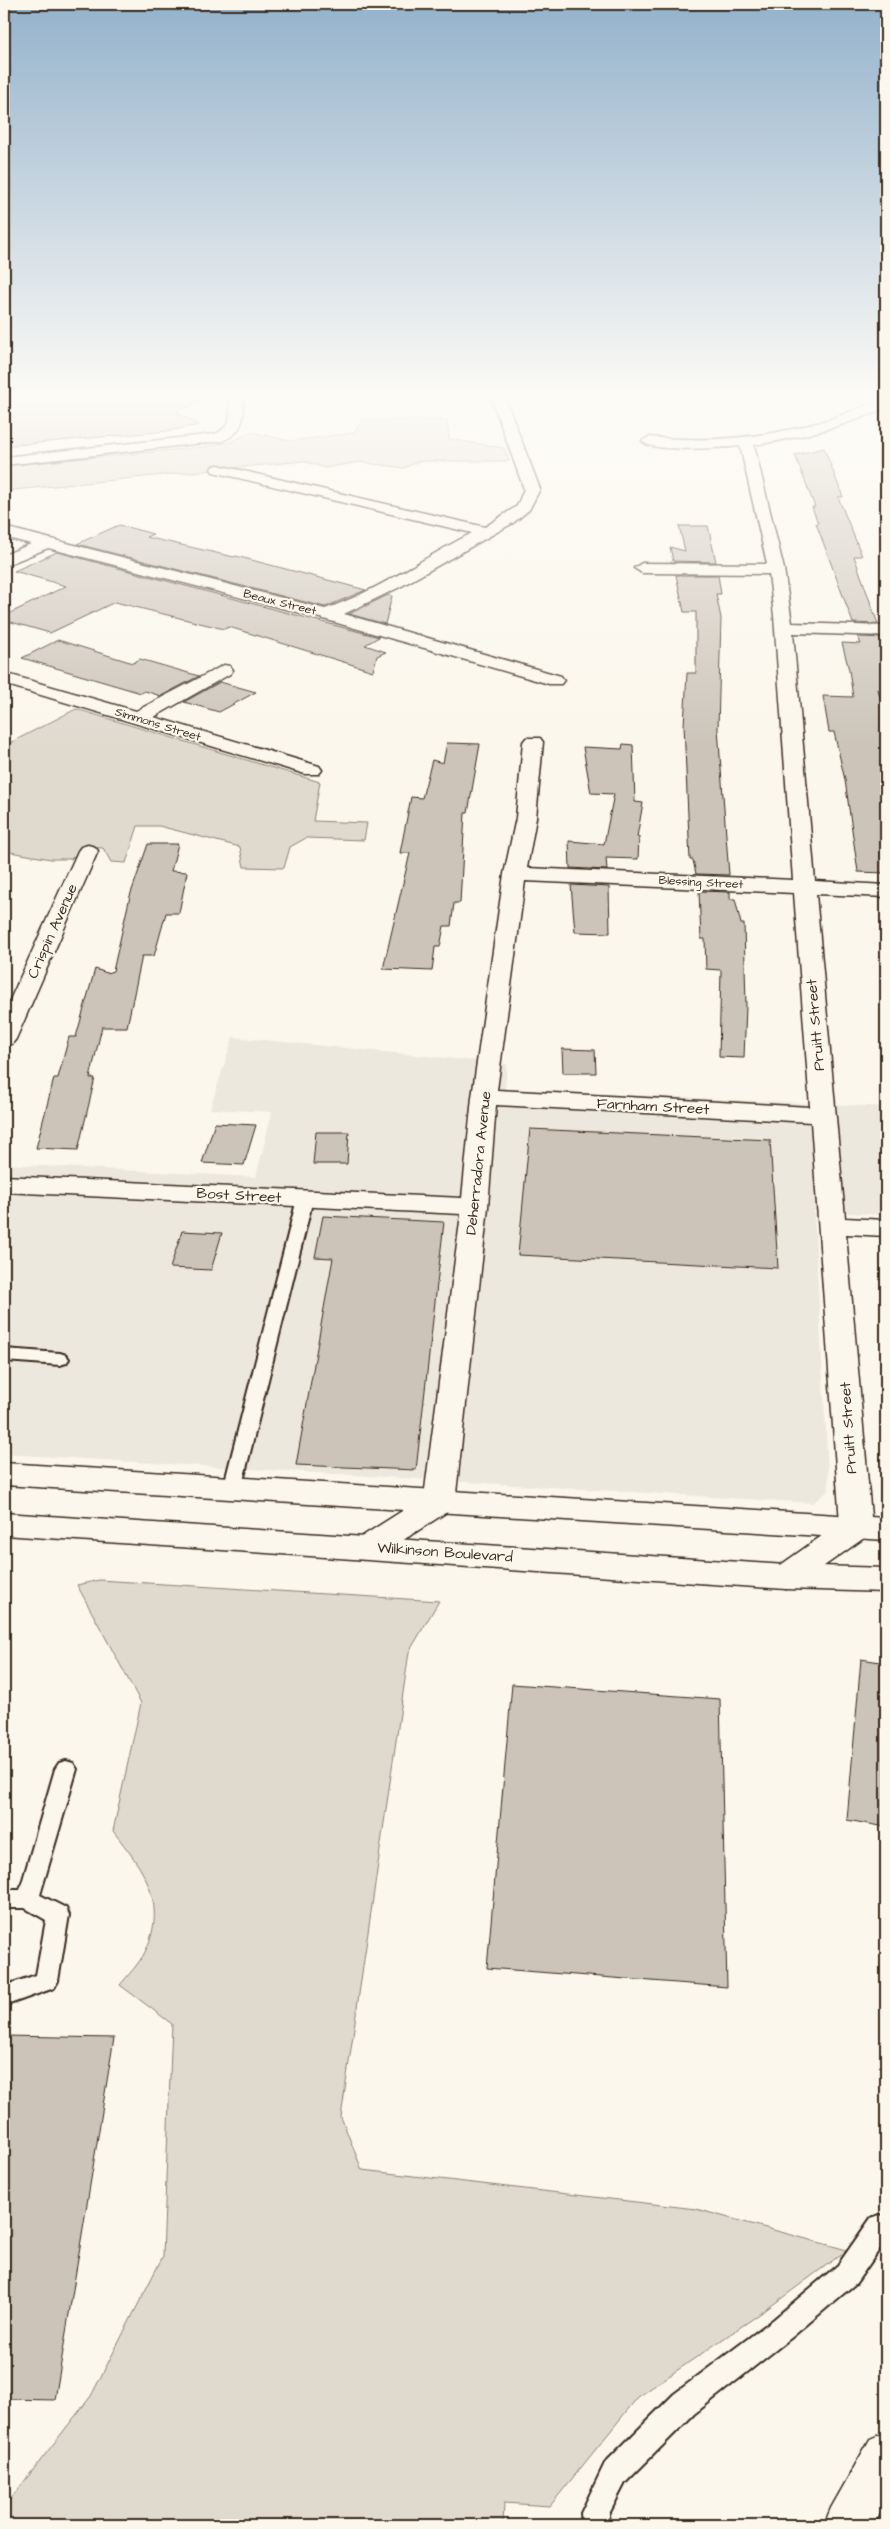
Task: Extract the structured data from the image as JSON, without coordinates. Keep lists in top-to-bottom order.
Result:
{
  "streets": {
    "street": [
      "Beaux Street",
      "Simmons Street",
      "Blessing Street",
      "Crispin Avenue",
      "Pruitt Street",
      "Farnham Street",
      "Deherradora Avenue",
      "Bost Street",
      "Wilkinson Boulevard"
    ]
  },
  "crossings": [
    ["Blessing Street", "Pruitt Street"],
    ["Blessing Street", "Deherradora Avenue"],
    ["Pruitt Street", "Farnham Street"],
    ["Farnham Street", "Deherradora Avenue"],
    ["Deherradora Avenue", "Bost Street"]
  ]
}
